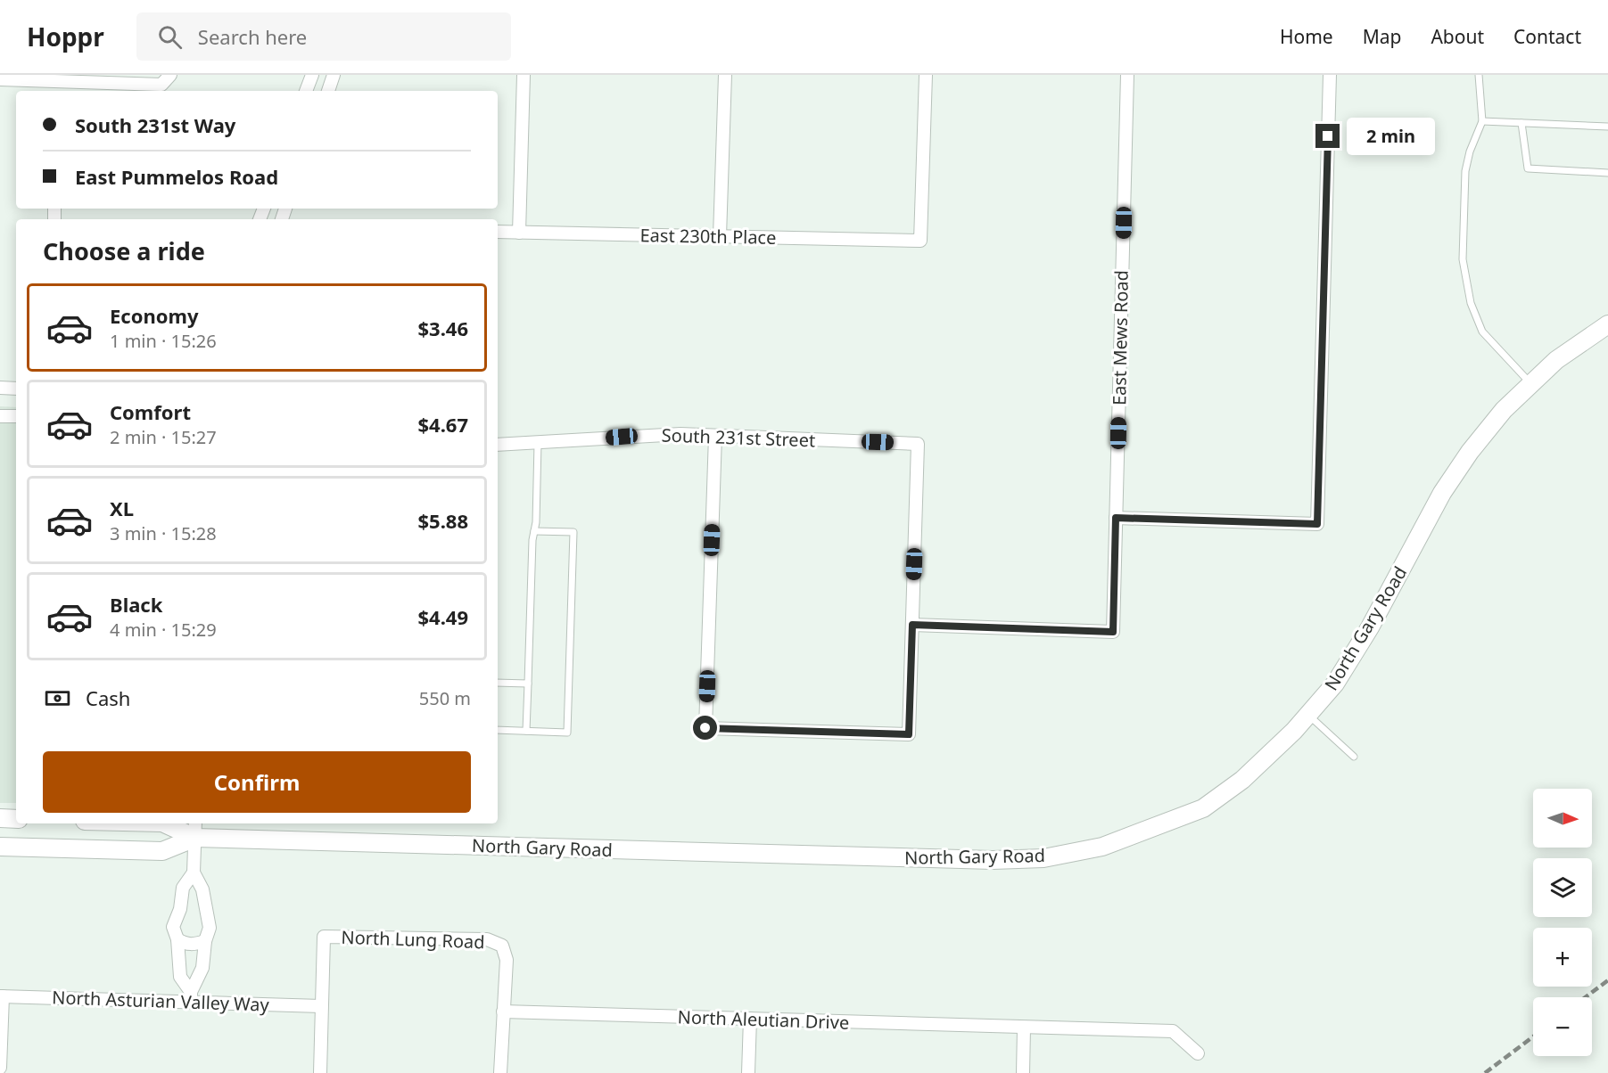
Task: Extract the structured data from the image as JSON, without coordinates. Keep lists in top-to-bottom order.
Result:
{
  "streets": {
    "main road": ["North Gary Road"],
    "street": [
      "East 230th Place",
      "East Mews Road",
      "South 231st Street",
      "North Lung Road",
      "North Asturian Valley Way",
      "North Aleutian Drive"
    ]
  },
  "crossings": [
    ["East Mews Road", "South 231st Street"],
    ["North Lung Road", "North Asturian Valley Way"],
    ["North Lung Road", "North Aleutian Drive"]
  ],
  "north": "right",
  "page": {
    "header": "Hoppr",
    "search": "Search here",
    "nav": [
      "Home",
      "Map",
      "About",
      "Contact"
    ],
    "banner": ["South 231st Way", "East Pummelos Road"],
    "bubble": "2 min",
    "heading": "Choose a ride",
    "list": [
      {
        "name": "Economy",
        "note": "1 min · 15:26",
        "value": "$3.46"
      },
      {
        "name": "Comfort",
        "note": "2 min · 15:27",
        "value": "$4.67"
      },
      {
        "name": "XL",
        "note": "3 min · 15:28",
        "value": "$5.88"
      },
      {
        "name": "Black",
        "note": "4 min · 15:29",
        "value": "$4.49"
      }
    ],
    "pay": ["Cash", "550 m"],
    "buttons": "Confirm",
    "map_buttons": ["+", "−"]
  }
}
